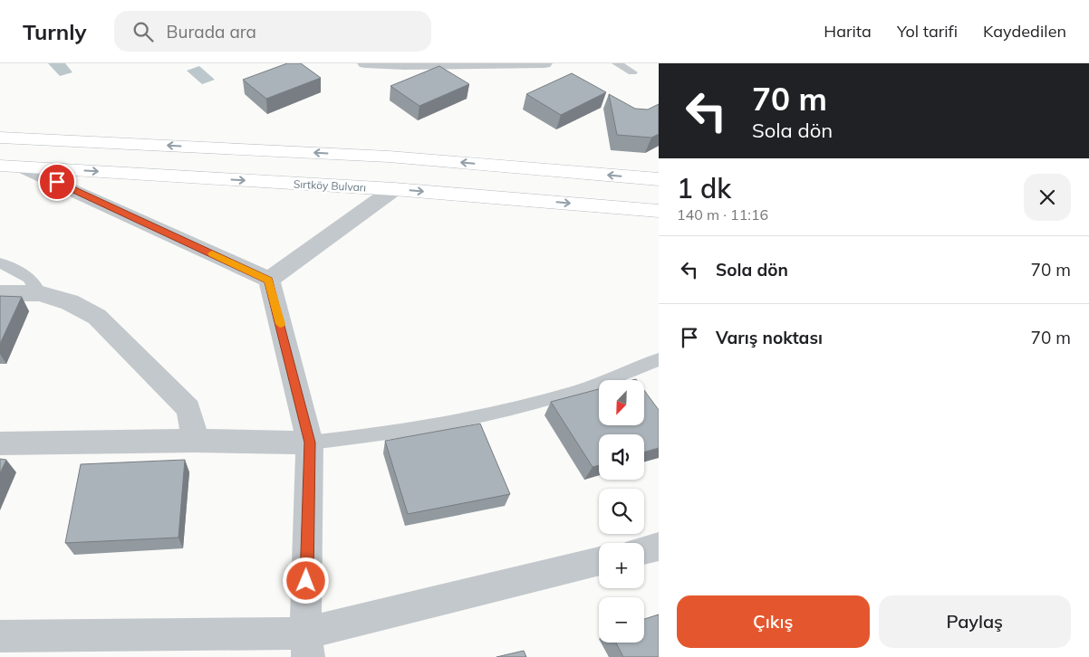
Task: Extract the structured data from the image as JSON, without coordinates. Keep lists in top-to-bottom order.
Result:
{
  "streets": {
    "main road": ["Sırtköy Bulvarı"]
  },
  "north": "bottom left",
  "page": {
    "header": "Turnly",
    "search": "Burada ara",
    "nav": ["Harita", "Yol tarifi", "Kaydedilen"],
    "turn": ["70 m", "Sola dön"],
    "heading": ["1 dk", "140 m · 11:16"],
    "list": [
      {
        "name": "Sola dön",
        "value": "70 m"
      },
      {
        "name": "Varış noktası",
        "value": "70 m"
      }
    ],
    "map_buttons": ["+", "−"],
    "buttons": ["Çıkış", "Paylaş"]
  }
}
